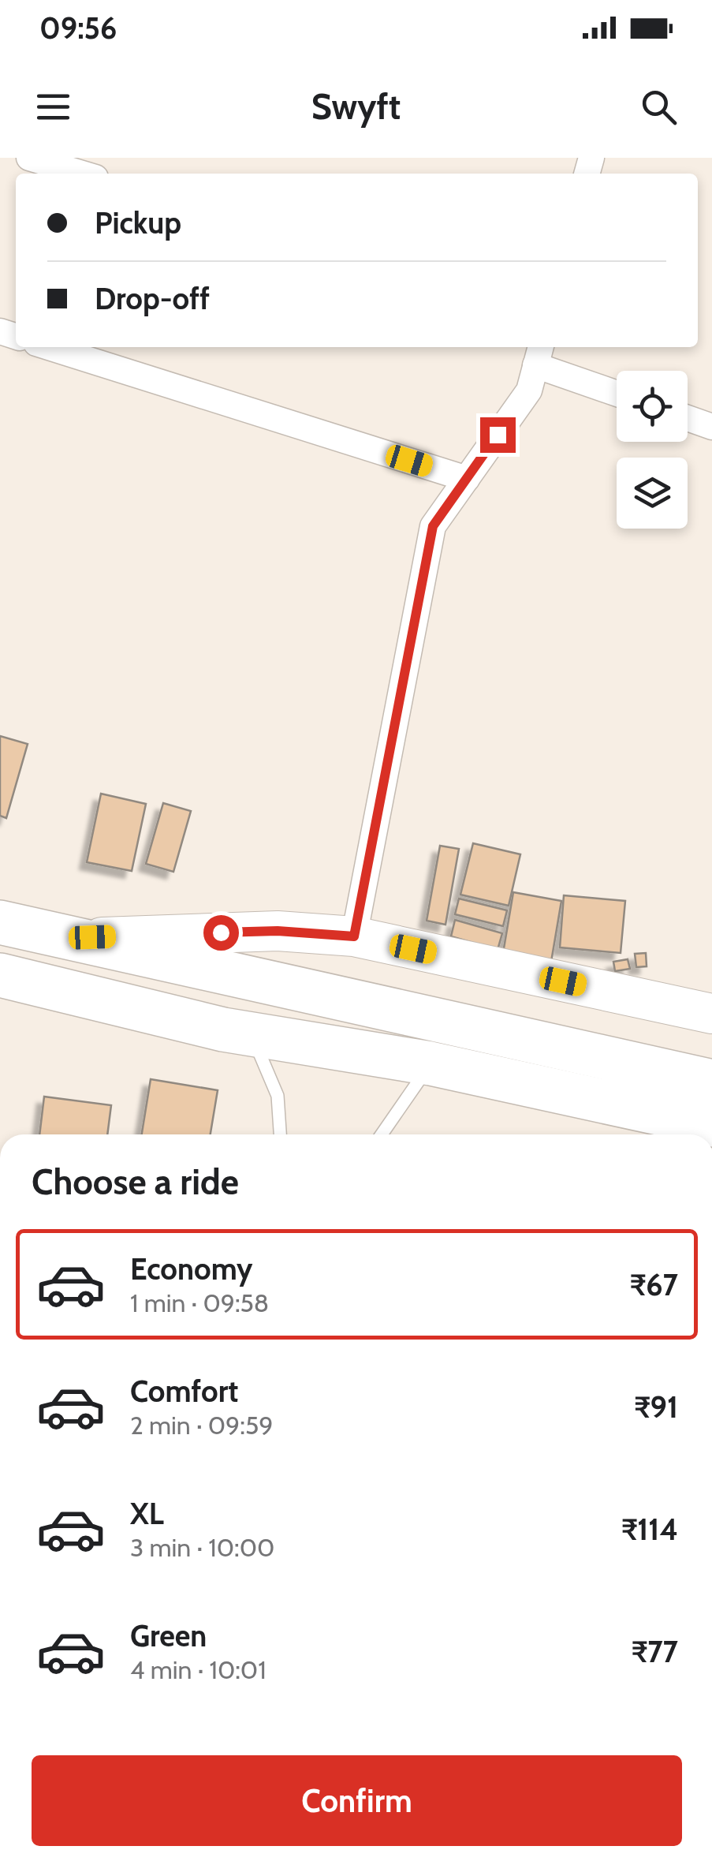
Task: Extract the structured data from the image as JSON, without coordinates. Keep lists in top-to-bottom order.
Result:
{
  "page": {
    "status": "09:56",
    "header": "Swyft",
    "banner": ["Pickup", "Drop-off"],
    "heading": "Choose a ride",
    "list": [
      {
        "name": "Economy",
        "note": "1 min · 09:58",
        "value": "₹67"
      },
      {
        "name": "Comfort",
        "note": "2 min · 09:59",
        "value": "₹91"
      },
      {
        "name": "XL",
        "note": "3 min · 10:00",
        "value": "₹114"
      },
      {
        "name": "Green",
        "note": "4 min · 10:01",
        "value": "₹77"
      }
    ],
    "buttons": "Confirm"
  }
}
